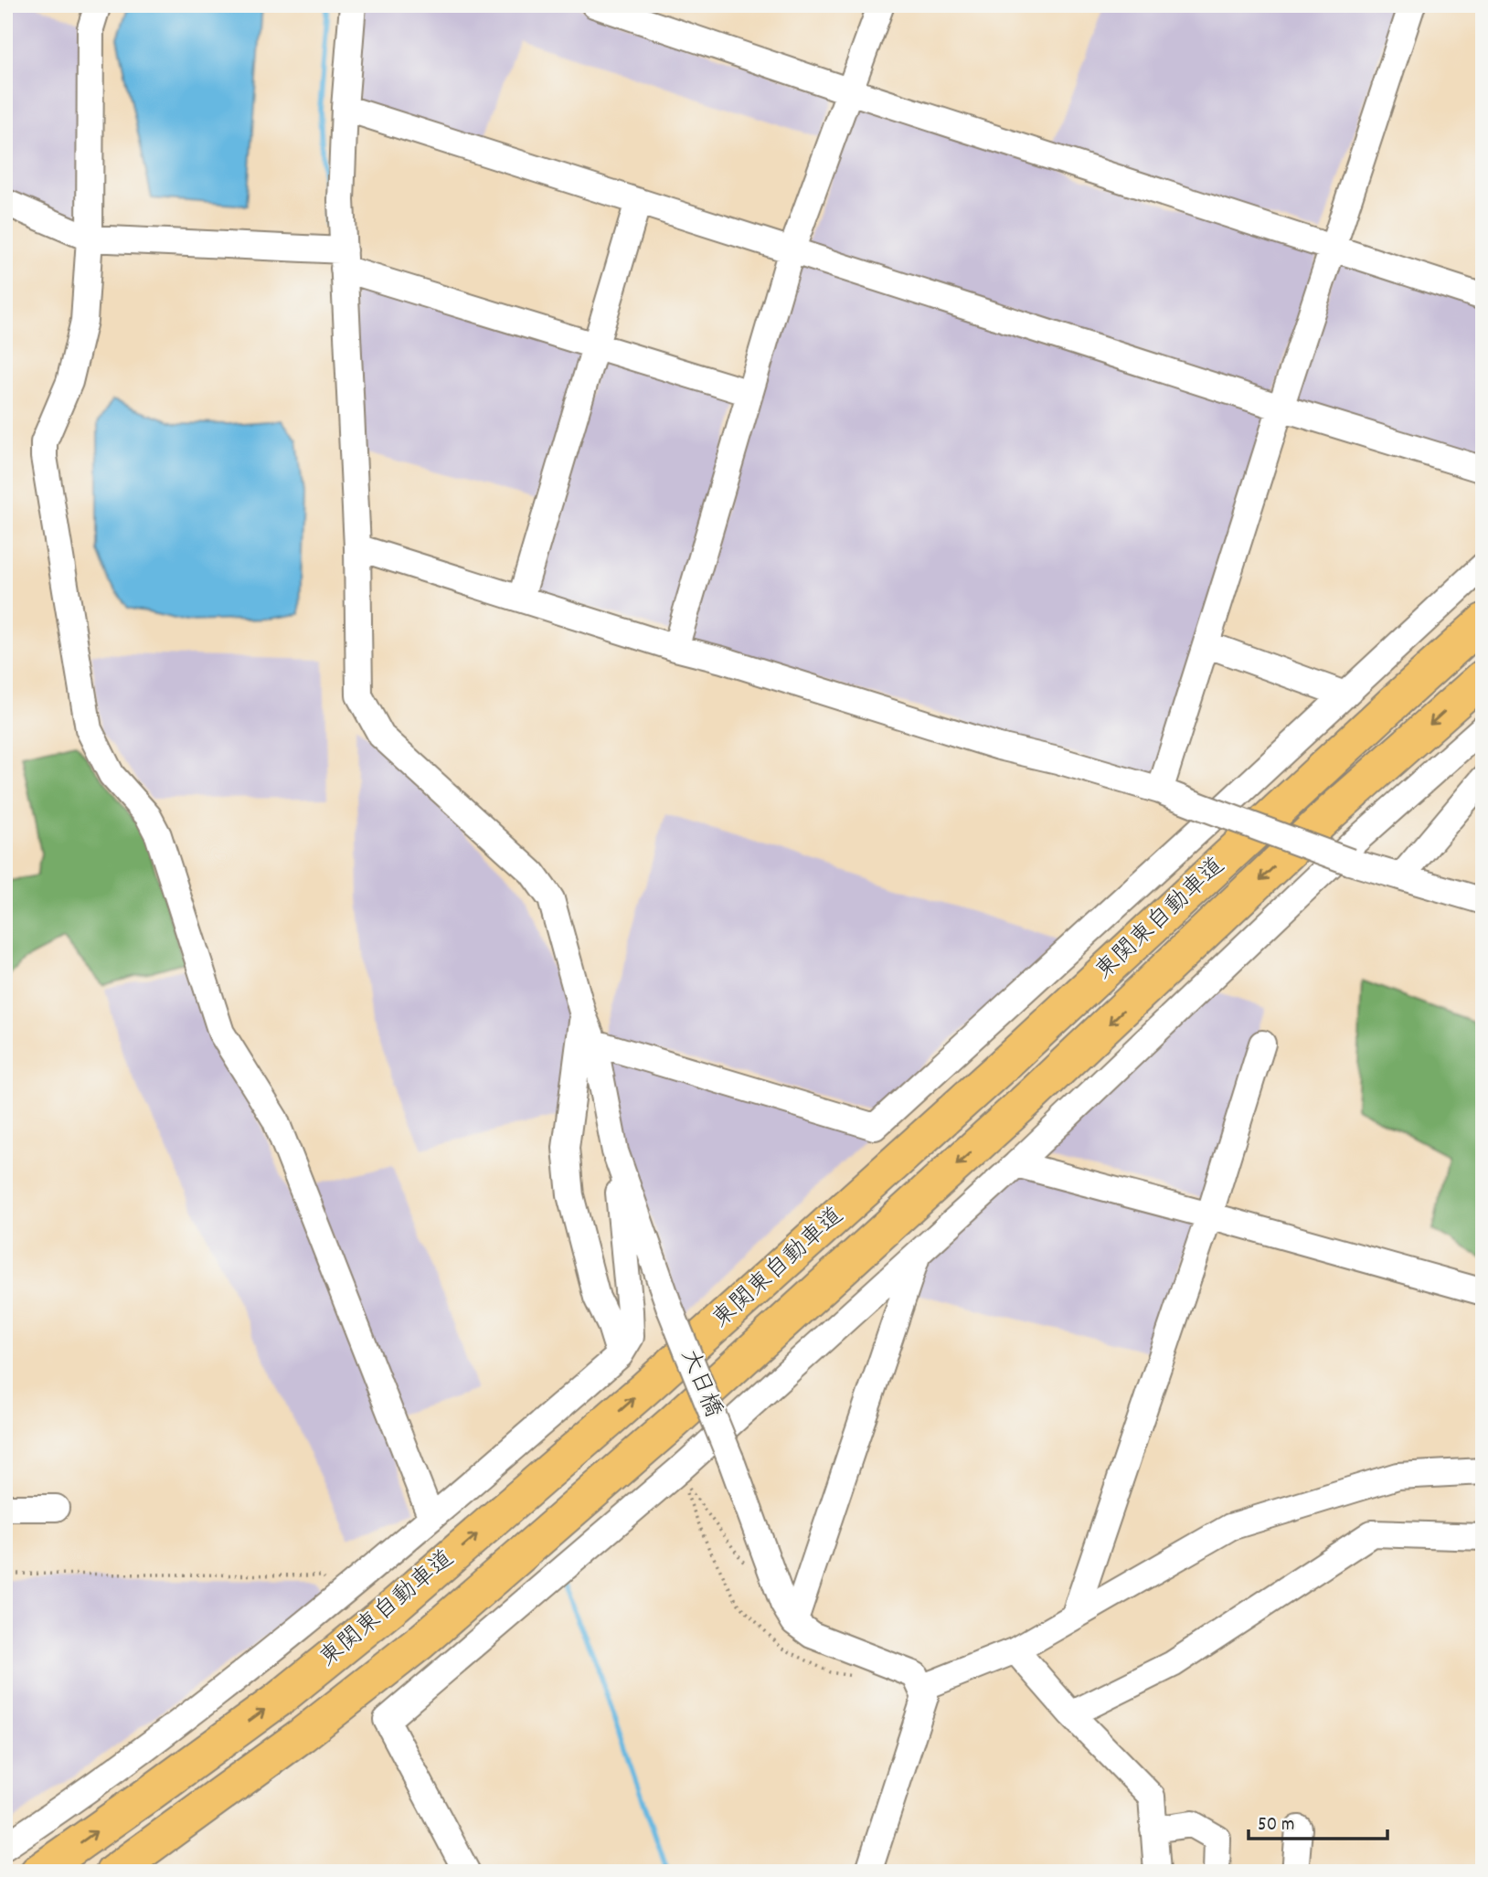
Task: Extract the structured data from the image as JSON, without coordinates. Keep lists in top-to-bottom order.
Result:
{
  "streets": {
    "highway": ["東関東自動車道"],
    "street": ["大日橋"]
  },
  "scale_bar": "50 m"
}
